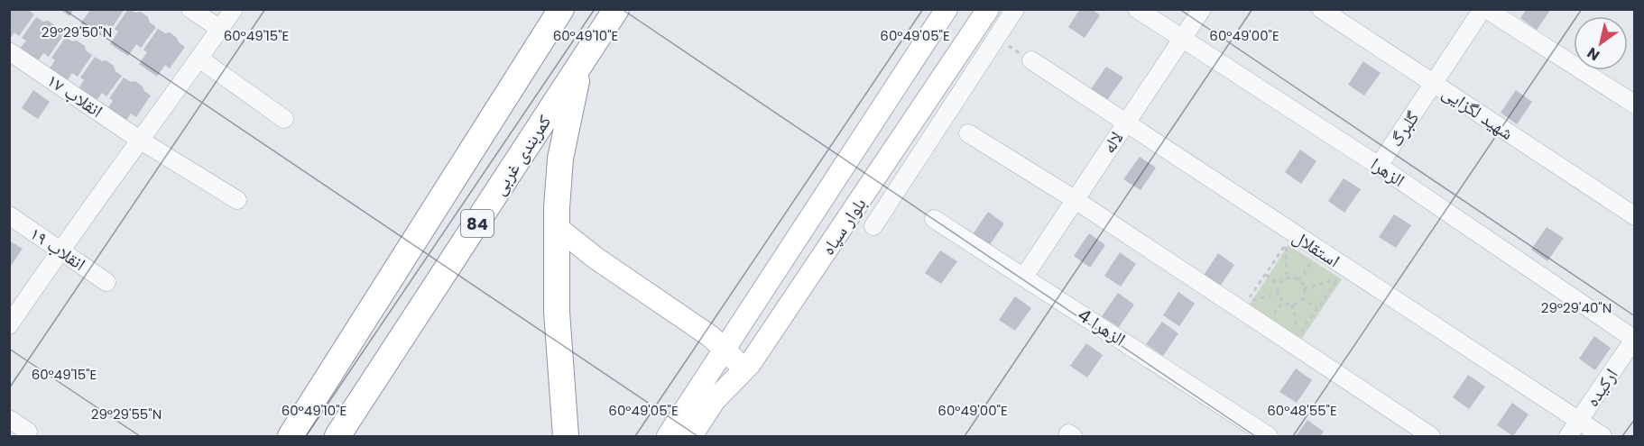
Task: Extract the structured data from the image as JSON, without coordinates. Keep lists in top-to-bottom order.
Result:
{
  "streets": {
    "highway": ["کمربندی غربی", "84"],
    "main road": ["بلوار سپاه"],
    "street": [
      "انقلاب ۱۷",
      "شهید لگزایی",
      "گلبرگ",
      "لاله",
      "الزهرا",
      "انقلاب ۱۹",
      "استقلال",
      "الزهرا 4",
      "ارکیده"
    ]
  },
  "crossings": [
    ["شهید لگزایی", "گلبرگ"],
    ["گلبرگ", "الزهرا"],
    ["لاله", "الزهرا"],
    ["لاله", "استقلال"],
    ["لاله", "الزهرا 4"],
    ["الزهرا", "ارکیده"],
    ["استقلال", "ارکیده"]
  ],
  "north": "bottom left",
  "coordinates": [
    "29°29'50\"N",
    "60°49'15\"E",
    "60°49'10\"E",
    "60°49'05\"E",
    "60°49'00\"E",
    "29°29'40\"N",
    "60°48'55\"E",
    "29°29'55\"N"
  ]
}
